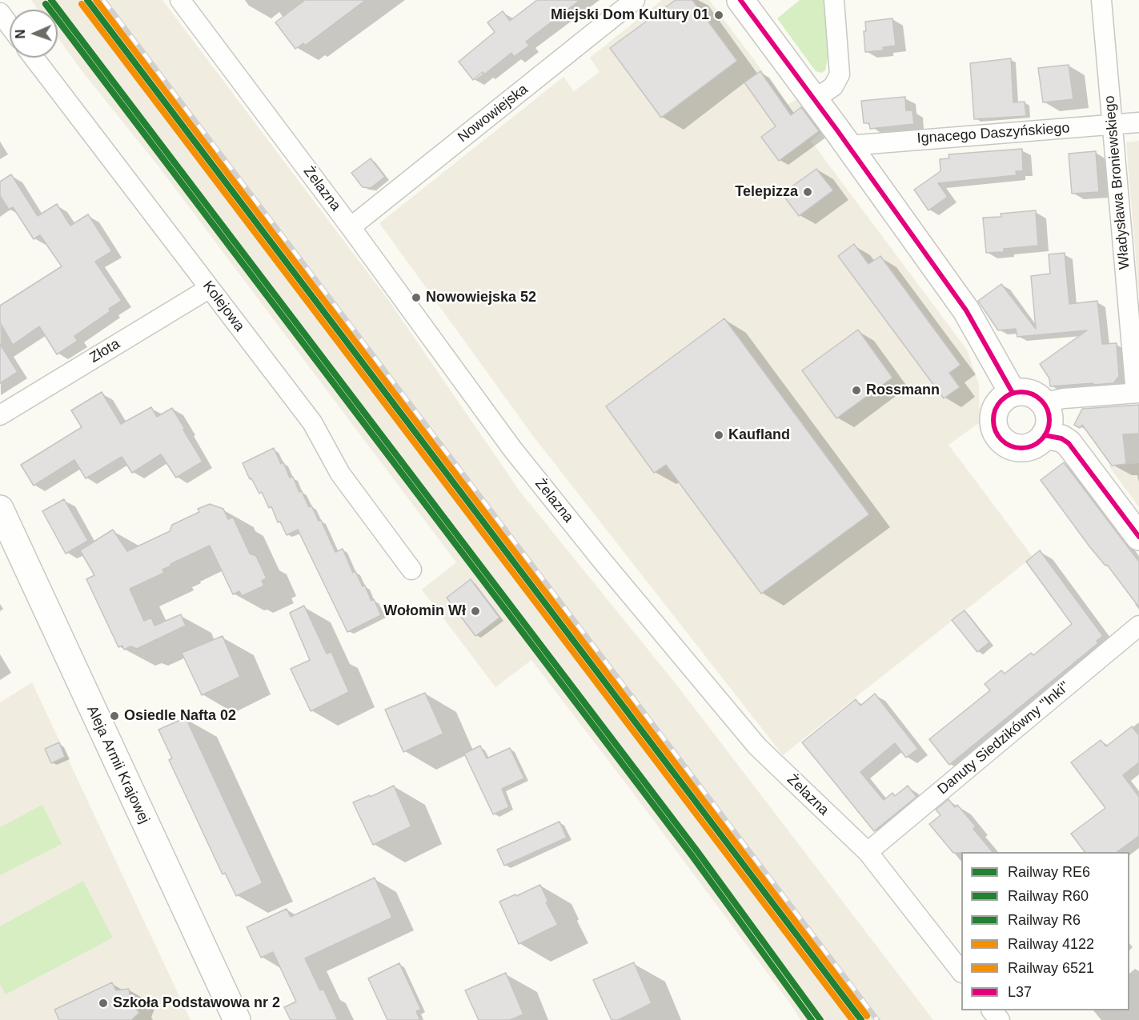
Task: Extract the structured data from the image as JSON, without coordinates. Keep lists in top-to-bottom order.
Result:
{
  "streets": {
    "street": [
      "Nowowiejska",
      "Ignacego Daszyńskiego",
      "Władysława Broniewskiego",
      "Żelazna",
      "Kolejowa",
      "Złota",
      "Danuty Siedzikówny \"Inki\"",
      "Aleja Armii Krajowej"
    ]
  },
  "crossings": [
    ["Nowowiejska", "Żelazna"],
    ["Ignacego Daszyńskiego", "Władysława Broniewskiego"],
    ["Żelazna", "Danuty Siedzikówny \"Inki\""],
    ["Kolejowa", "Złota"]
  ],
  "places": [
    "Miejski Dom Kultury 01",
    "Telepizza",
    "Nowowiejska 52",
    "Rossmann",
    "Kaufland",
    "Wołomin Wł",
    "Osiedle Nafta 02",
    "Szkoła Podstawowa nr 2"
  ],
  "lines": [
    "rail line RE6",
    "rail line R60",
    "rail line 6521",
    "transit line L37",
    "rail line R6",
    "rail line 4122"
  ],
  "legend": [
    "Railway RE6",
    "Railway R60",
    "Railway R6",
    "Railway 4122",
    "Railway 6521",
    "L37"
  ],
  "north": "left"
}
